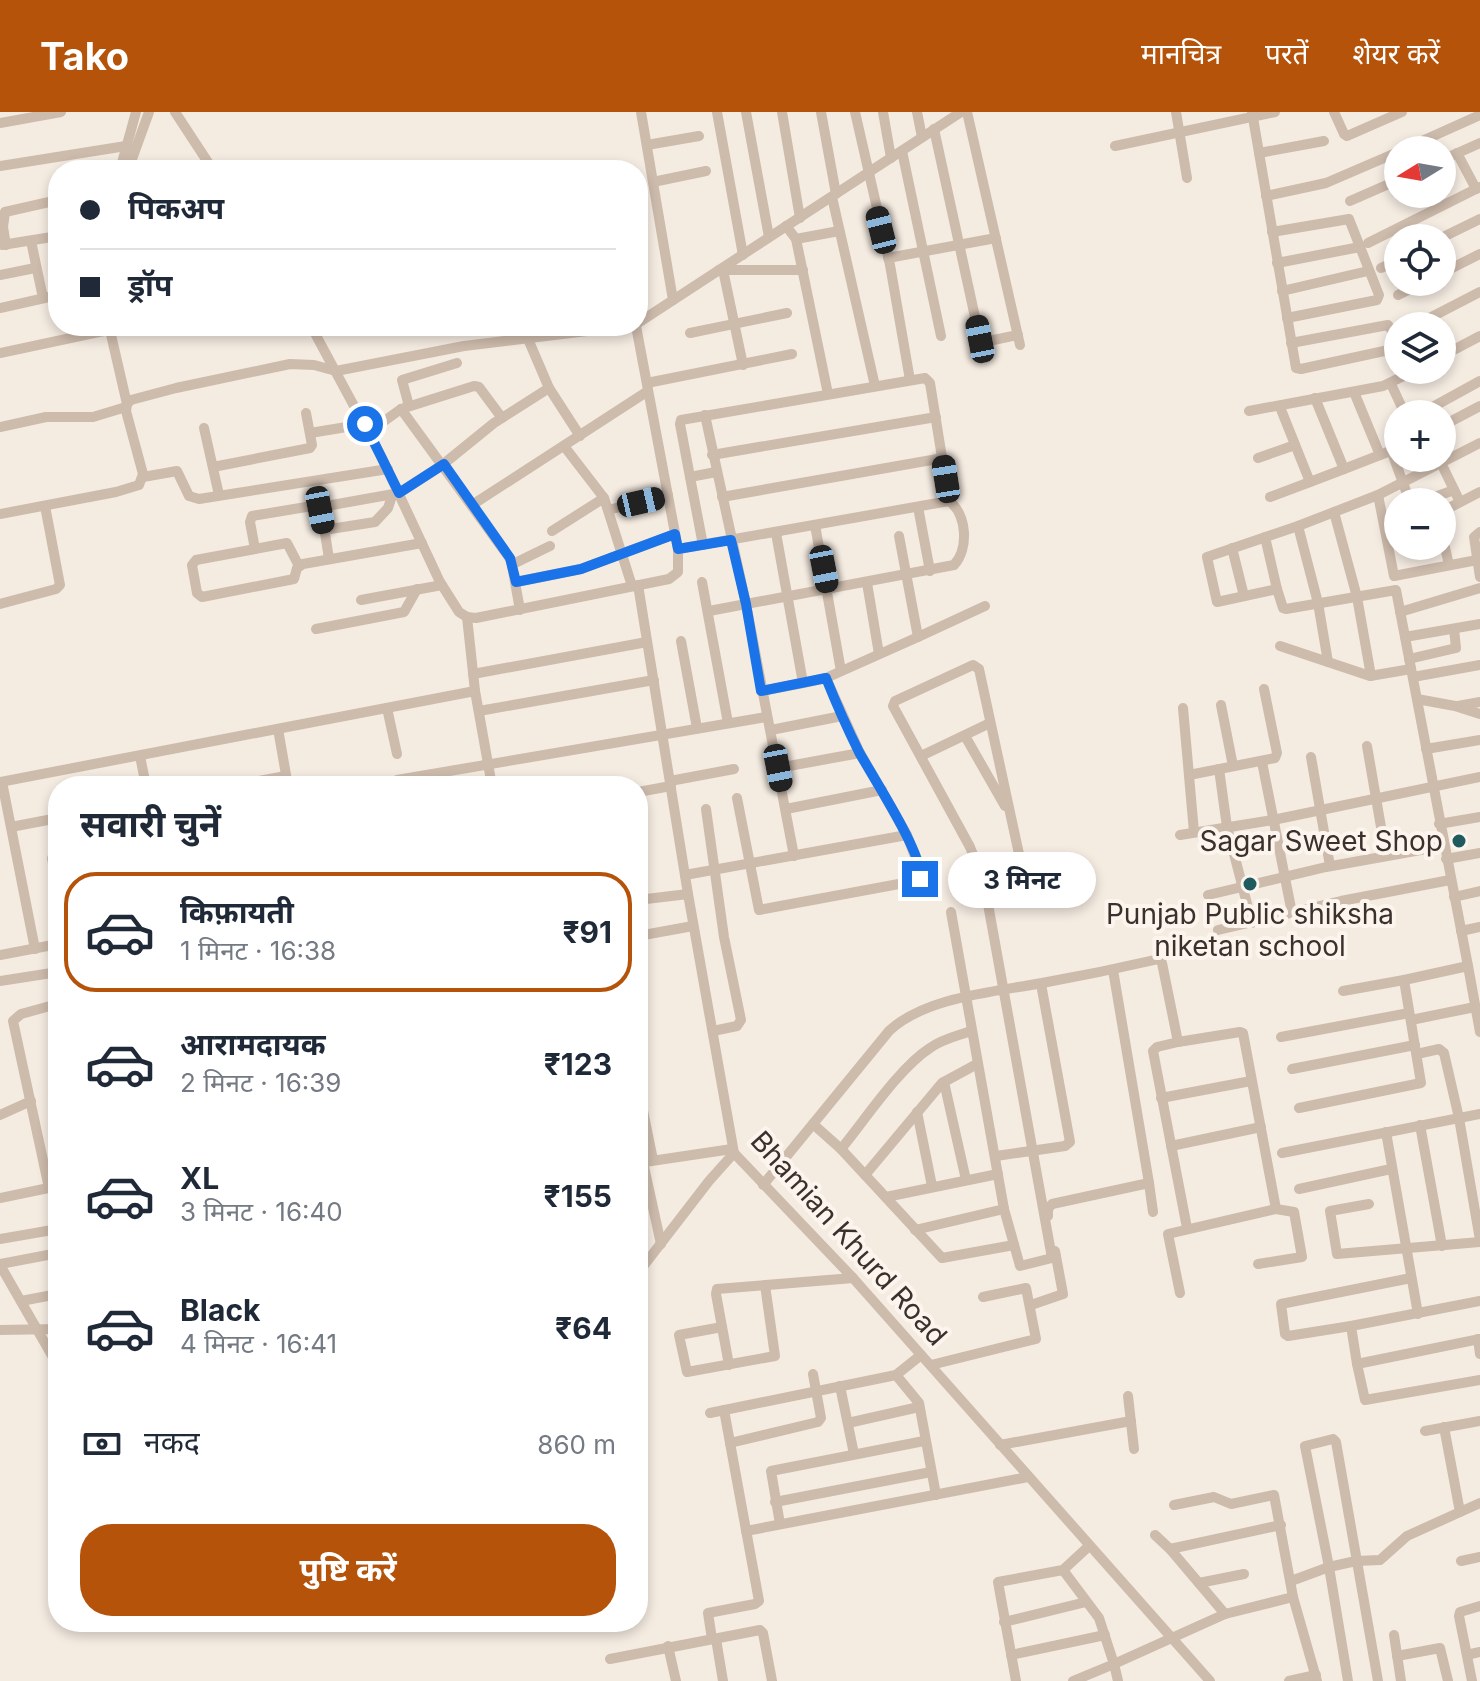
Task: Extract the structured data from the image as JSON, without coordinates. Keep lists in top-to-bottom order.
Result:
{
  "streets": {
    "street": ["Bhamian Khurd Road"]
  },
  "places": ["Sagar Sweet Shop", "Punjab Public shiksha niketan school"],
  "north": "left",
  "page": {
    "header": "Tako",
    "nav": ["मानचित्र", "परतें", "शेयर करें"],
    "map_buttons": ["+", "−"],
    "banner": ["पिकअप", "ड्रॉप"],
    "heading": "सवारी चुनें",
    "bubble": "3 मिनट",
    "list": [
      {
        "name": "किफ़ायती",
        "note": "1 मिनट · 16:38",
        "value": "₹91"
      },
      {
        "name": "आरामदायक",
        "note": "2 मिनट · 16:39",
        "value": "₹123"
      },
      {
        "name": "XL",
        "note": "3 मिनट · 16:40",
        "value": "₹155"
      },
      {
        "name": "Black",
        "note": "4 मिनट · 16:41",
        "value": "₹64"
      }
    ],
    "pay": ["नकद", "860 m"],
    "buttons": "पुष्टि करें"
  }
}
